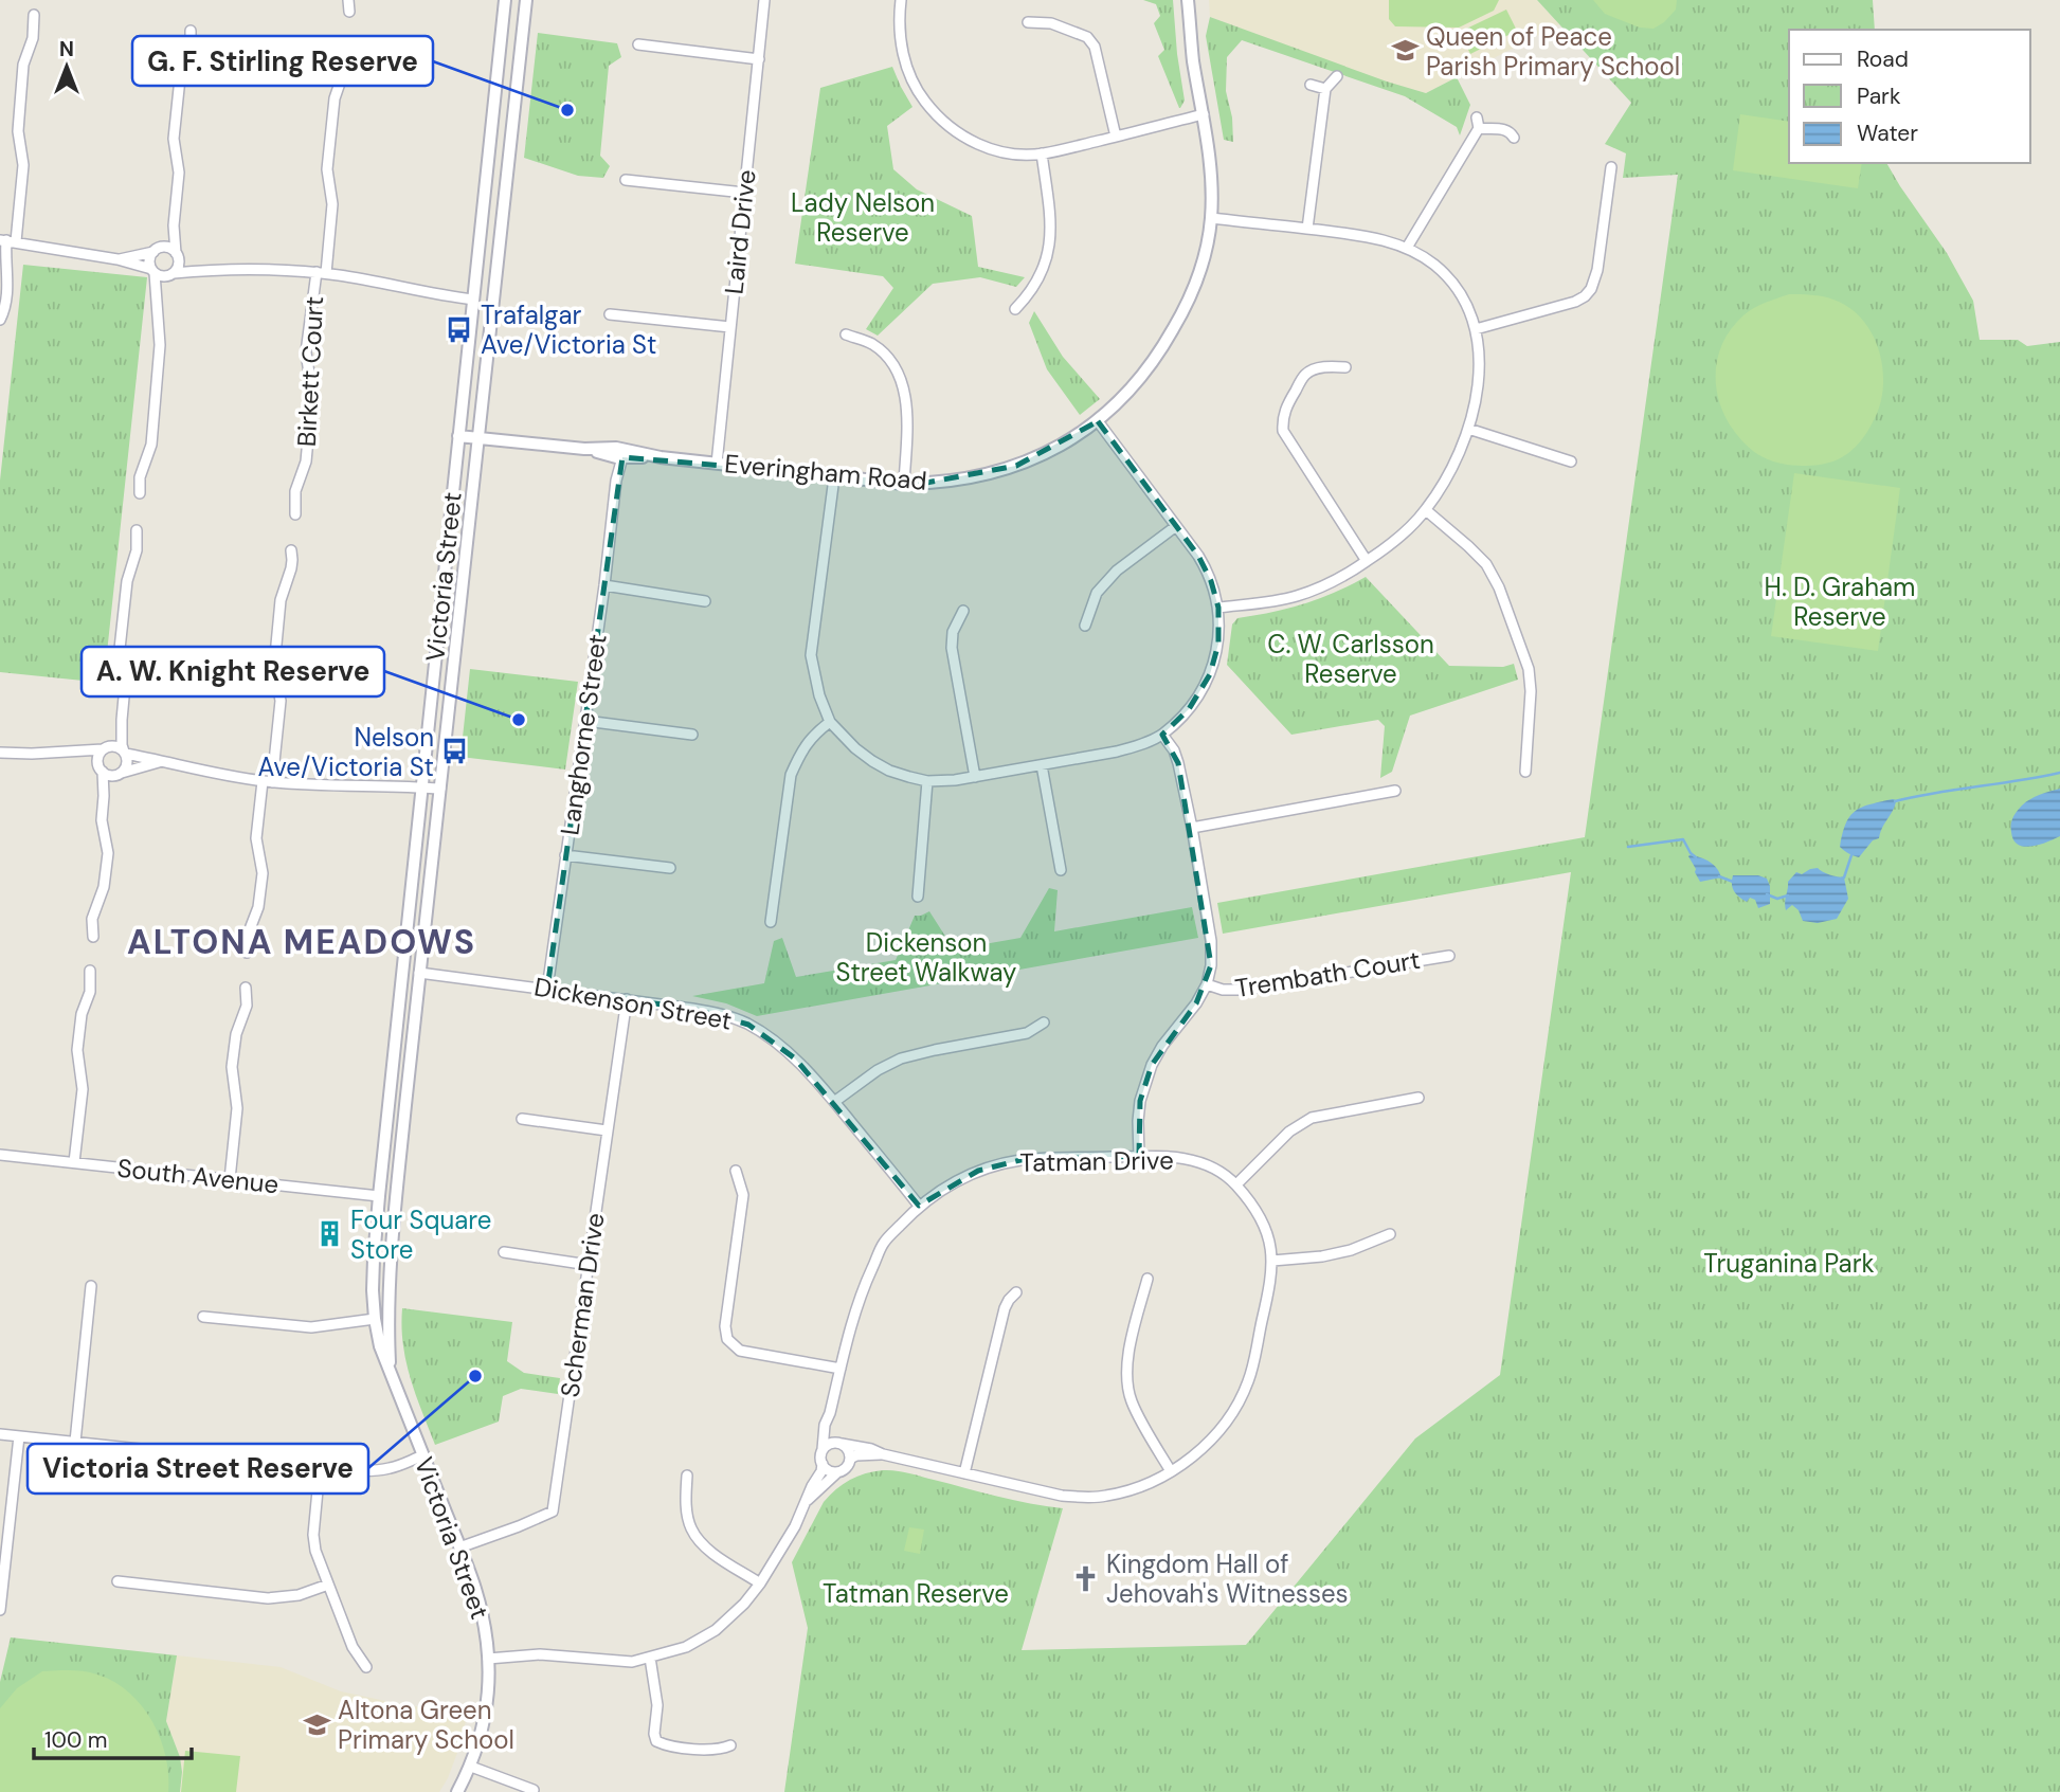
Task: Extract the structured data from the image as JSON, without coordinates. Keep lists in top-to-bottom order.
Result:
{
  "streets": {
    "street": [
      "Laird Drive",
      "Birkett Court",
      "Everingham Road",
      "Victoria Street",
      "Langhorne Street",
      "Trembath Court",
      "Dickenson Street",
      "Tatman Drive",
      "South Avenue",
      "Scherman Drive"
    ]
  },
  "crossings": [
    ["Laird Drive", "Everingham Road"],
    ["Everingham Road", "Victoria Street"],
    ["Everingham Road", "Langhorne Street"],
    ["Victoria Street", "Dickenson Street"],
    ["Victoria Street", "South Avenue"],
    ["Victoria Street", "Scherman Drive"],
    ["Langhorne Street", "Dickenson Street"],
    ["Dickenson Street", "Tatman Drive"],
    ["Dickenson Street", "Scherman Drive"]
  ],
  "districts": ["ALTONA MEADOWS"],
  "parks": [
    "Lady Nelson Reserve",
    "H. D. Graham Reserve",
    "C. W. Carlsson Reserve",
    "Dickenson Street Walkway",
    "Truganina Park",
    "Tatman Reserve"
  ],
  "places": {
    "school or university": ["Queen of Peace Parish Primary School", "Altona Green Primary School"],
    "other": ["G. F. Stirling Reserve", "A. W. Knight Reserve", "Victoria Street Reserve"],
    "bus stop": ["Trafalgar Ave/Victoria St", "Nelson Ave/Victoria St"],
    "building": ["Four Square Store"],
    "church": ["Kingdom Hall of Jehovah's Witnesses"]
  },
  "legend": ["Road", "Park", "Water"],
  "scale_bar": "100 m",
  "north": "top"
}
